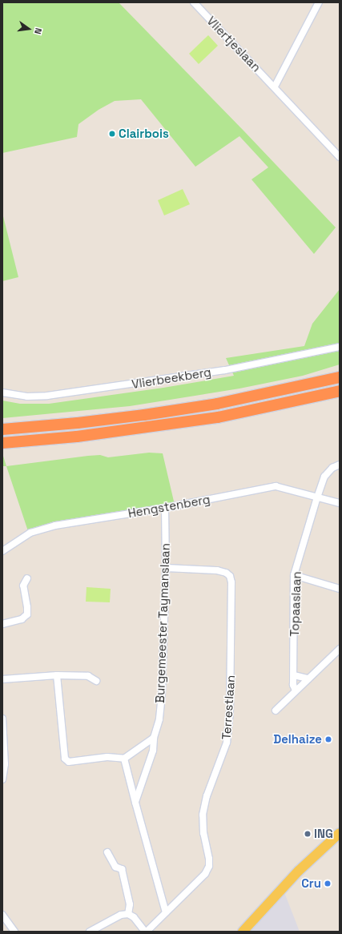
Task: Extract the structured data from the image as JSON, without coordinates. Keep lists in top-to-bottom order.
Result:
{
  "streets": {
    "street": [
      "Vliertjeslaan",
      "Vlierbeekberg",
      "Hengstenberg",
      "Topaaslaan",
      "Burgemeester Taymanslaan",
      "Terrestlaan"
    ]
  },
  "crossings": [
    ["Hengstenberg", "Topaaslaan"],
    ["Hengstenberg", "Burgemeester Taymanslaan"],
    ["Burgemeester Taymanslaan", "Terrestlaan"]
  ],
  "places": [
    "Clairbois",
    "Delhaize",
    "ING",
    "Cru"
  ],
  "north": "right"
}
